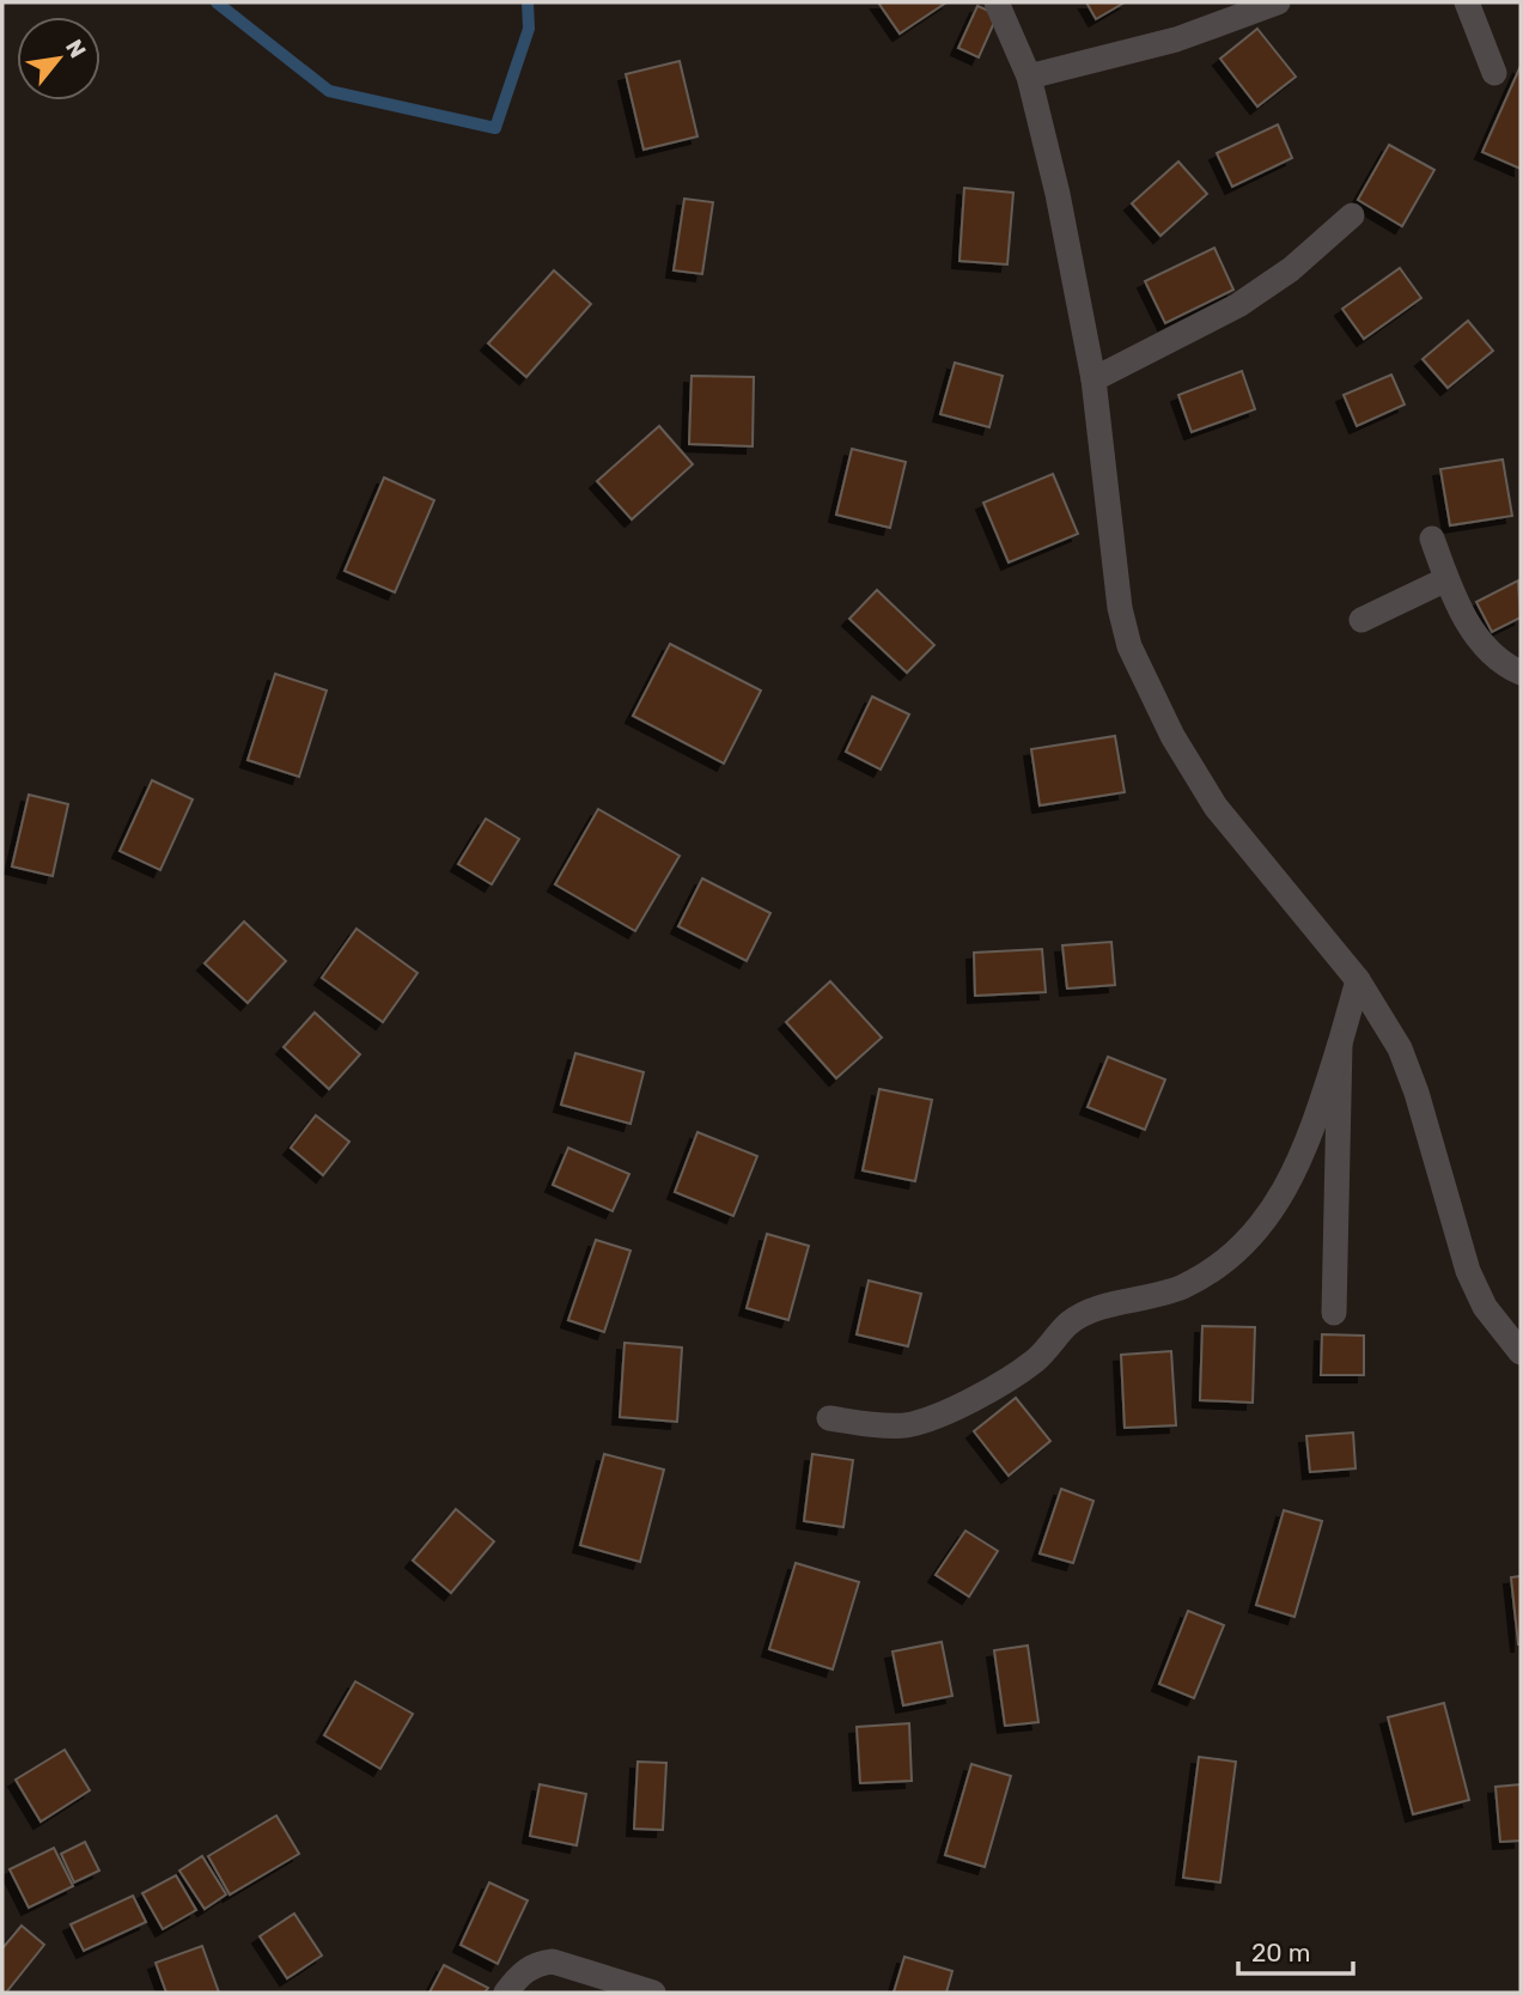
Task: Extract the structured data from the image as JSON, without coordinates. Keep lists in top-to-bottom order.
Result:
{
  "scale_bar": "20 m",
  "north": "top right"
}
